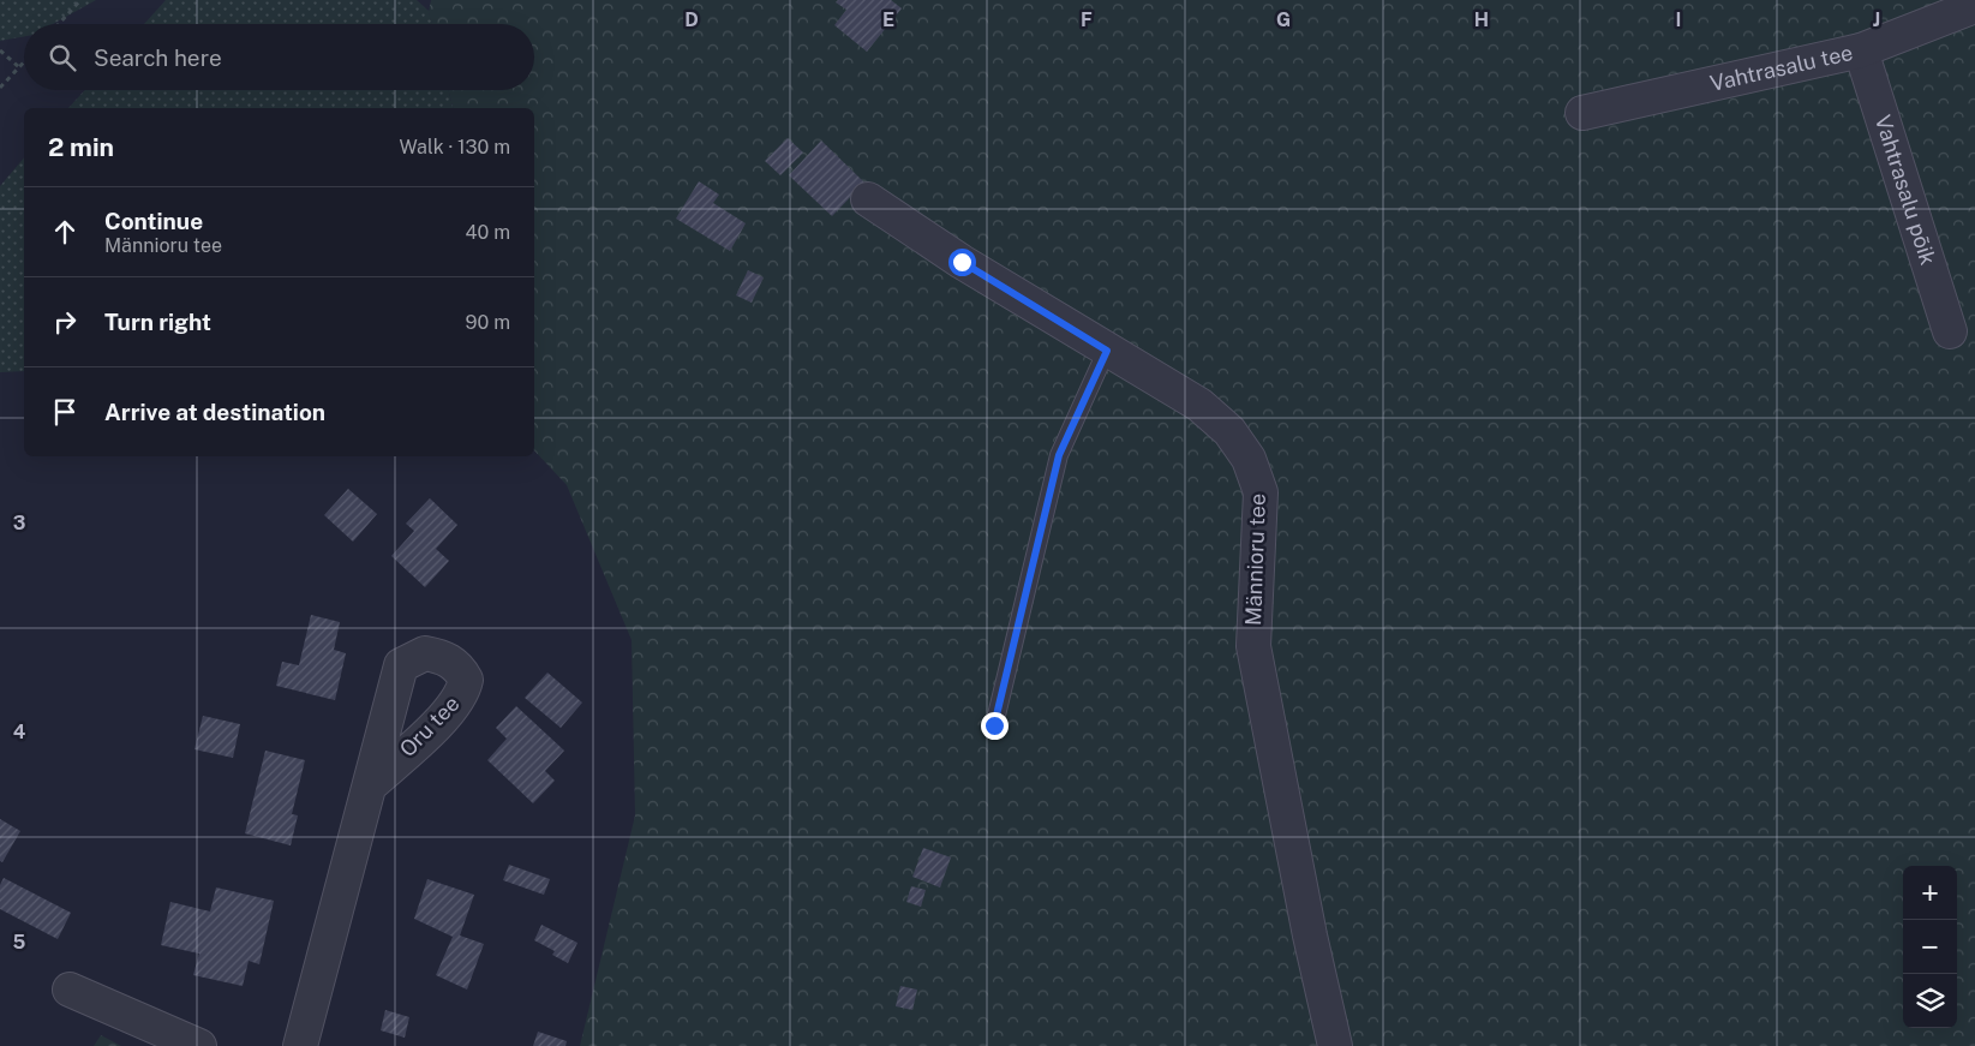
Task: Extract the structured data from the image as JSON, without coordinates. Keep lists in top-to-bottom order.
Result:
{
  "streets": {
    "street": ["Vahtrasalu tee", "Vahtrasalu põik", "Männioru tee"]
  },
  "crossings": [
    ["Vahtrasalu tee", "Vahtrasalu põik"]
  ],
  "page": {
    "search": "Search here",
    "heading": ["2 min", "Walk · 130 m"],
    "list": [
      ["Continue", "Männioru tee", "40 m"],
      ["Turn right", "90 m"],
      "Arrive at destination"
    ],
    "map_buttons": ["+", "−"]
  },
  "grid": {
    "columns": [
      "D",
      "E",
      "F",
      "G",
      "H",
      "I",
      "J"
    ],
    "rows": ["3", "4", "5"]
  }
}
